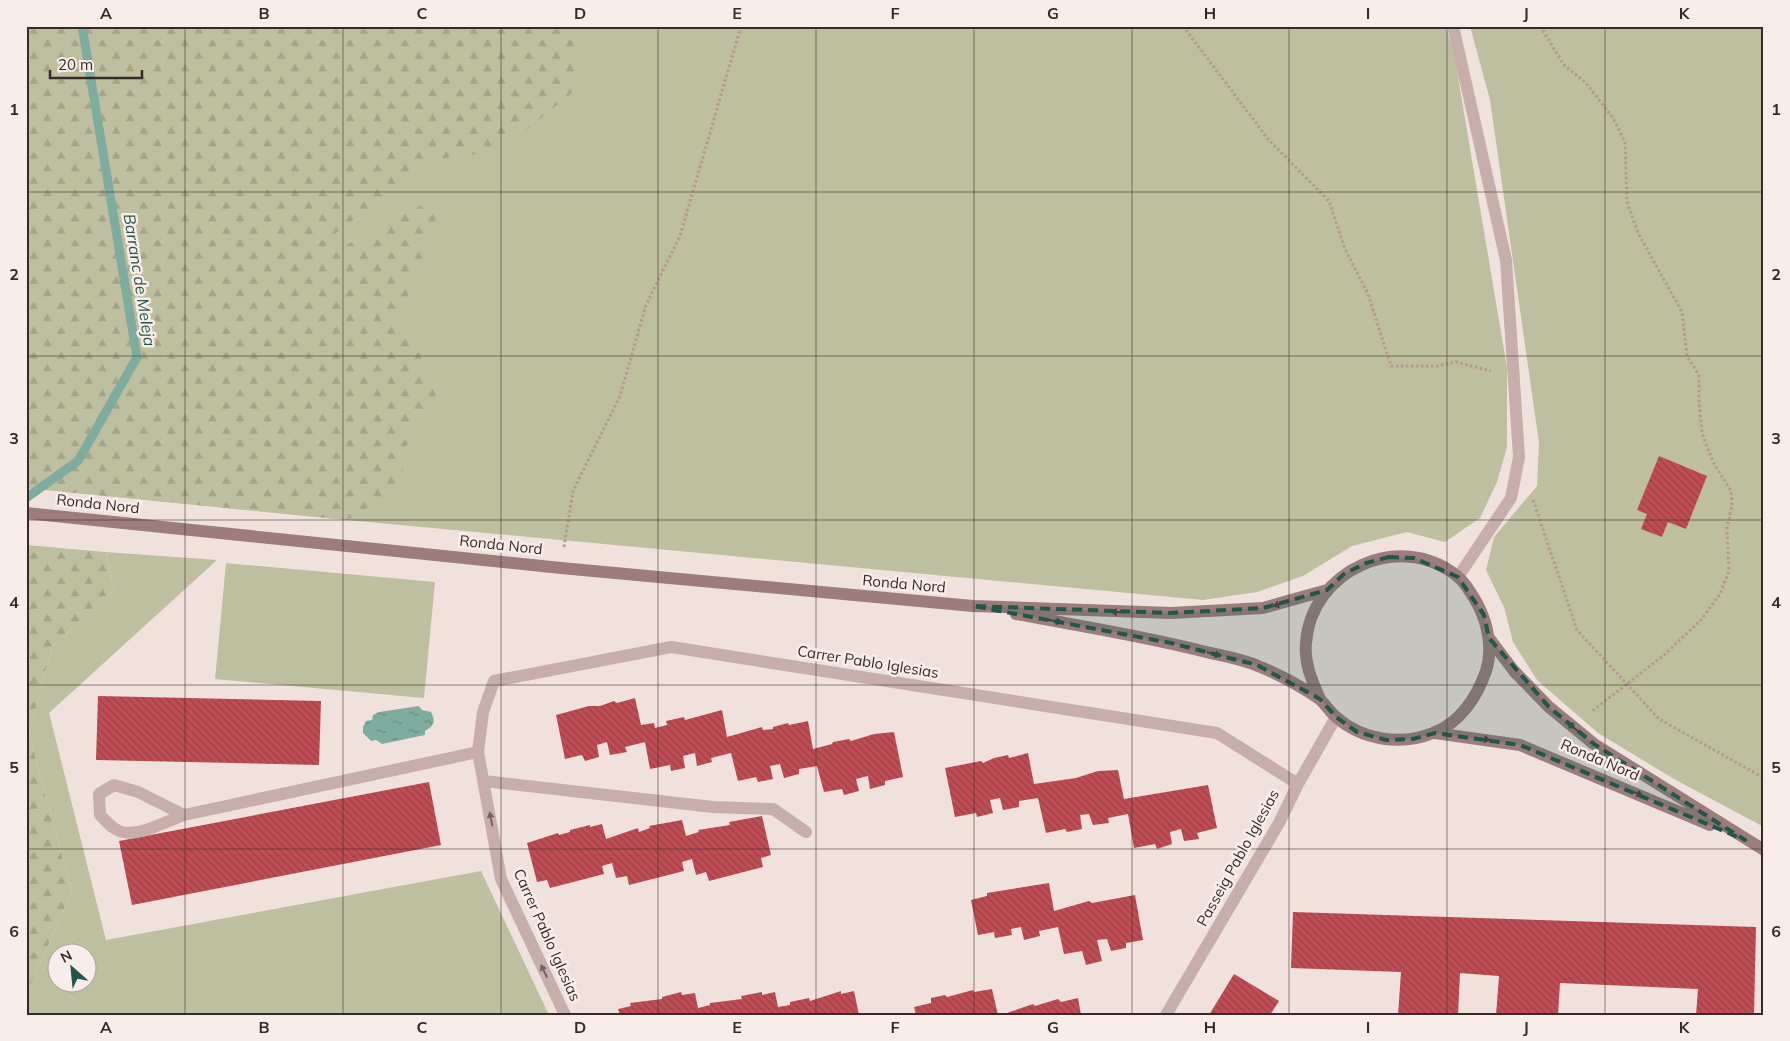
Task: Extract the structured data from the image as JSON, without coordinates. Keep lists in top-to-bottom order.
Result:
{
  "streets": {
    "main road": ["Ronda Nord"],
    "street": ["Carrer Pablo Iglesias", "Passeig Pablo Iglesias"]
  },
  "crossings": [
    ["Carrer Pablo Iglesias", "Passeig Pablo Iglesias"]
  ],
  "water": ["Barranc de Meleja"],
  "scale_bar": "20 m",
  "north": "top left",
  "grid": {
    "columns": [
      "A",
      "B",
      "C",
      "D",
      "E",
      "F",
      "G",
      "H",
      "I",
      "J",
      "K"
    ],
    "rows": [
      "1",
      "2",
      "3",
      "4",
      "5",
      "6"
    ]
  }
}
